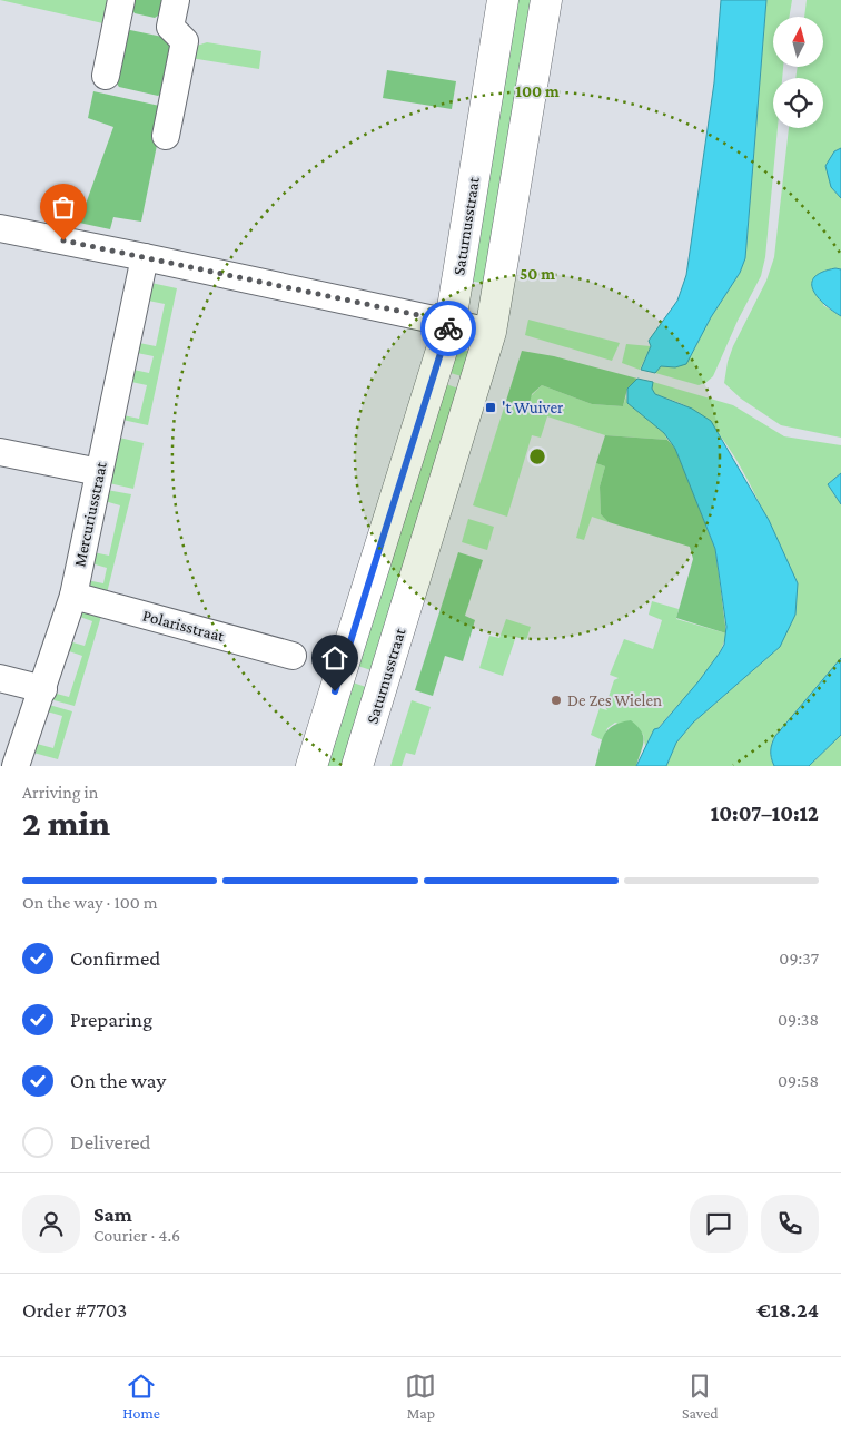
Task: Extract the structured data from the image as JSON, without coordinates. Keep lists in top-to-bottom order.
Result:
{
  "streets": {
    "street": ["Saturnusstraat", "Mercuriusstraat", "Polarisstraat"]
  },
  "crossings": [
    ["Mercuriusstraat", "Polarisstraat"]
  ],
  "places": {
    "transit": ["'t Wuiver"],
    "other": ["De Zes Wielen"]
  },
  "north": "top",
  "page": {
    "heading": ["2 min", "Arriving in", "10:07–10:12"],
    "panel": [
      "Sam",
      "Courier · 4.6",
      "Order #7703",
      "€18.24"
    ],
    "bar": "On the way · 100 m",
    "list": [
      ["Confirmed", "09:37"],
      ["Preparing", "09:38"],
      ["On the way", "09:58"],
      "Delivered"
    ],
    "tabs": ["Home", "Map", "Saved"]
  },
  "rings": ["100 m", "50 m"]
}
